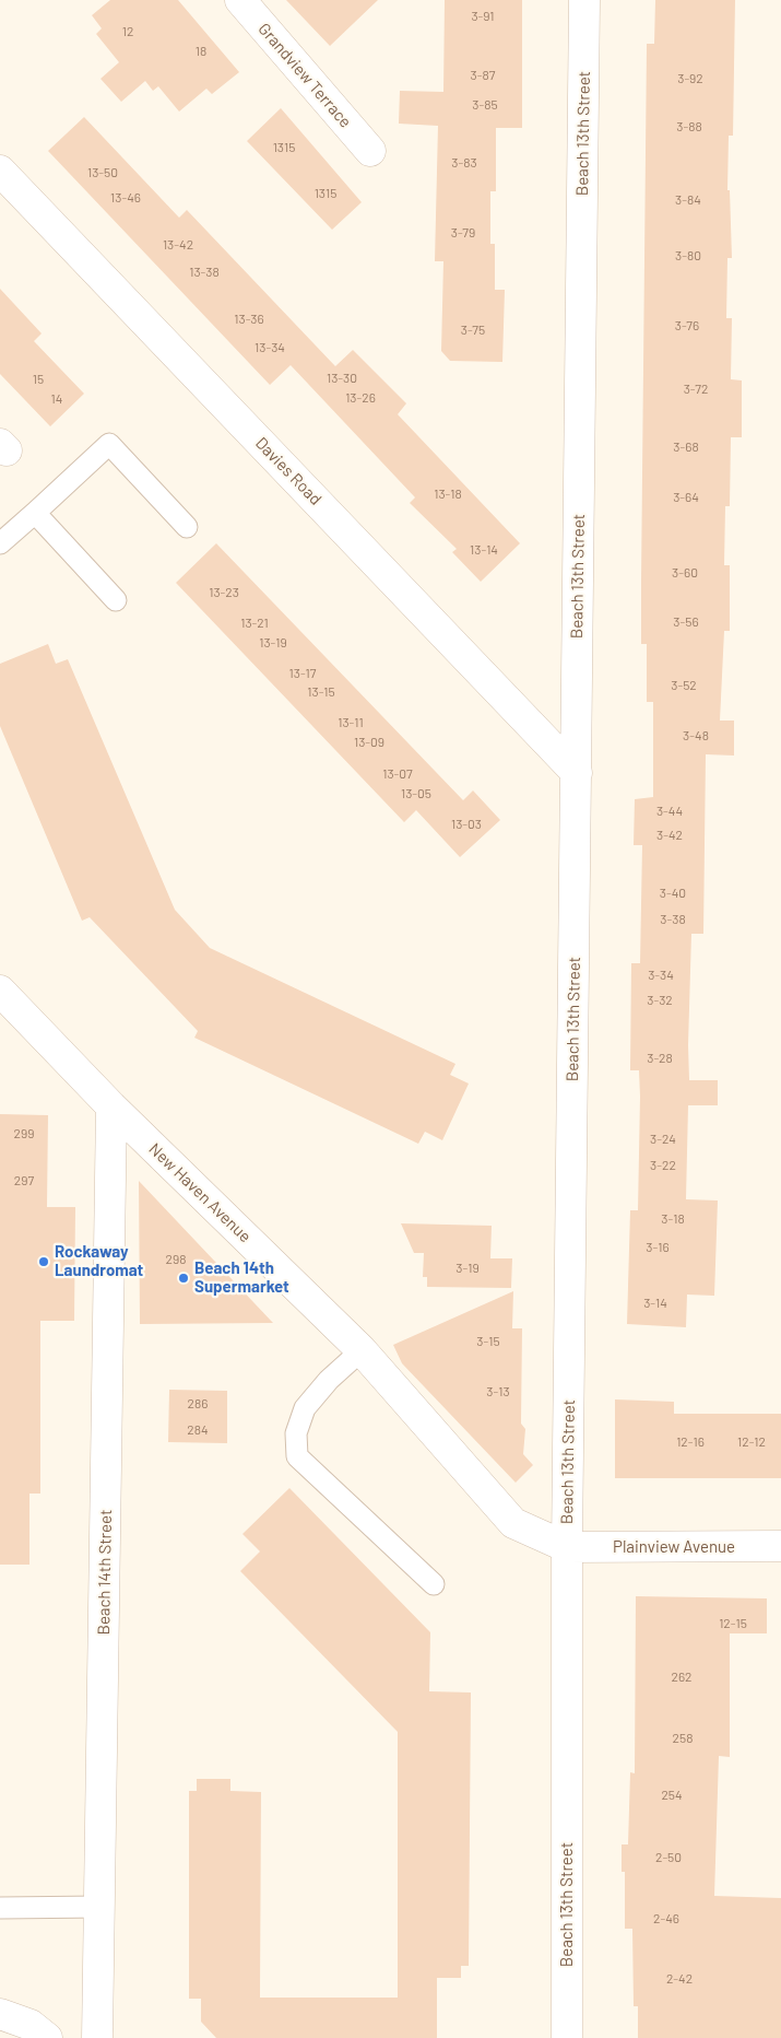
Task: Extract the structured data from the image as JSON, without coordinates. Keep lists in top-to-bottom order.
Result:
{
  "streets": {
    "street": [
      "Grandview Terrace",
      "Beach 13th Street",
      "Davies Road",
      "New Haven Avenue",
      "Plainview Avenue",
      "Beach 14th Street"
    ]
  },
  "crossings": [
    ["Beach 13th Street", "Davies Road"],
    ["Beach 13th Street", "New Haven Avenue"],
    ["Beach 13th Street", "Plainview Avenue"],
    ["New Haven Avenue", "Plainview Avenue"],
    ["New Haven Avenue", "Beach 14th Street"]
  ],
  "places": ["Rockaway Laundromat", "Beach 14th Supermarket"],
  "house_numbers": [
    "3-91",
    "12",
    "18",
    "3-87",
    "3-92",
    "3-85",
    "3-88",
    "1315",
    "3-83",
    "13-50",
    "1315",
    "13-46",
    "3-84",
    "3-79",
    "13-42",
    "3-80",
    "13-38",
    "13-36",
    "3-76",
    "3-75",
    "13-34",
    "13-30",
    "15",
    "3-72",
    "13-26",
    "14",
    "3-68",
    "13-18",
    "3-64",
    "13-14",
    "3-60",
    "13-23",
    "3-56",
    "13-21",
    "13-19",
    "13-17",
    "3-52",
    "13-15",
    "13-11",
    "3-48",
    "13-09",
    "13-07",
    "13-05",
    "3-44",
    "13-03",
    "3-42",
    "3-40",
    "3-38",
    "3-34",
    "3-32",
    "3-28",
    "299",
    "3-24",
    "3-22",
    "297",
    "3-18",
    "3-16",
    "298",
    "3-19",
    "3-14",
    "3-15",
    "3-13",
    "286",
    "284",
    "12-16",
    "12-12",
    "12-15",
    "262",
    "258",
    "254",
    "2-50",
    "2-46",
    "2-42"
  ]
}
